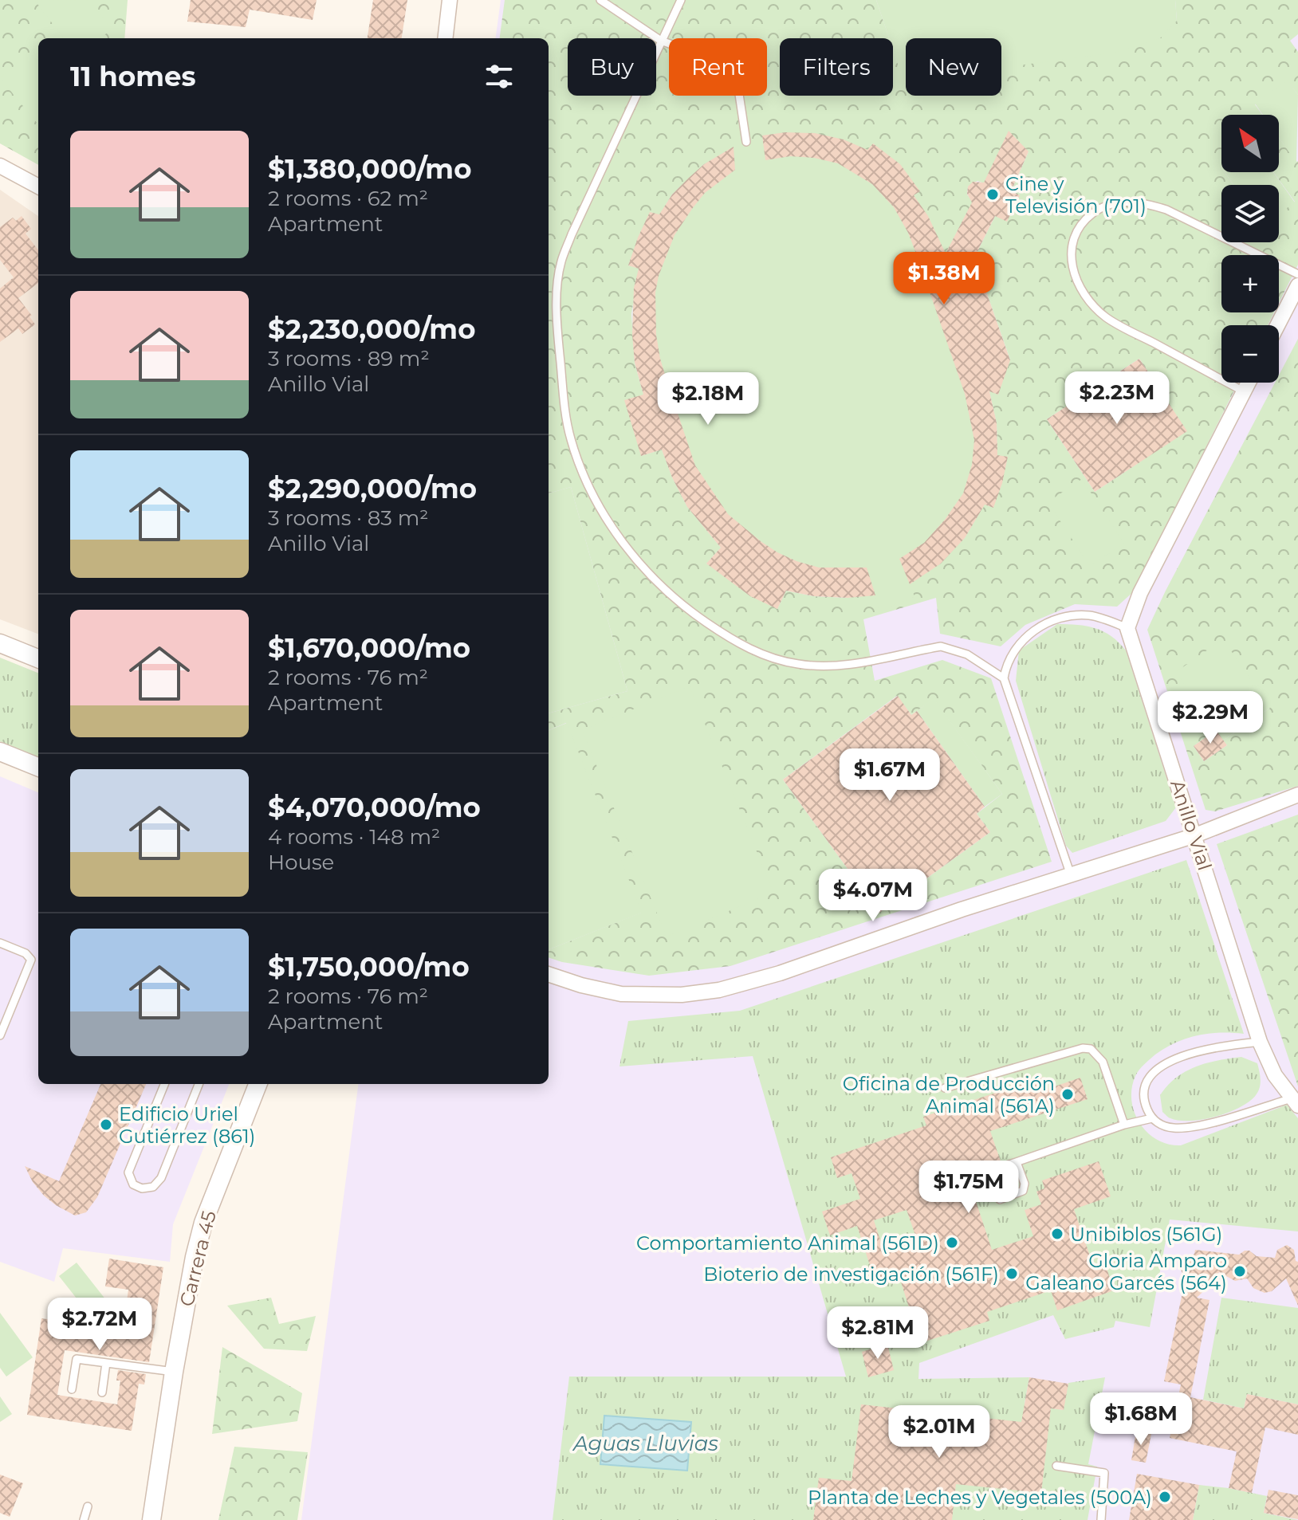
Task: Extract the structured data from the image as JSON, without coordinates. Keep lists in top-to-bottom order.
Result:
{
  "streets": {
    "street": ["Anillo Vial", "Carrera 45"]
  },
  "water": ["Aguas Lluvias"],
  "places": [
    "Cine y Televisión (701)",
    "Oficina de Producción Animal (561A)",
    "Edificio Uriel Gutiérrez (861)",
    "Unibiblos (561G)",
    "Comportamiento Animal (561D)",
    "Gloria Amparo Galeano Garcés (564)",
    "Bioterio de investigación (561F)",
    "Planta de Leches y Vegetales (500A)"
  ],
  "north": "top left",
  "page": {
    "chip": [
      "Buy",
      "Rent",
      "Filters",
      "New"
    ],
    "heading": "11 homes",
    "map_buttons": ["+", "−"],
    "list": [
      {
        "name": "$1,380,000/mo",
        "note": "2 rooms · 62 m² · Apartment"
      },
      {
        "name": "$2,230,000/mo",
        "note": "3 rooms · 89 m² · Anillo Vial"
      },
      {
        "name": "$2,290,000/mo",
        "note": "3 rooms · 83 m² · Anillo Vial"
      },
      {
        "name": "$1,670,000/mo",
        "note": "2 rooms · 76 m² · Apartment"
      },
      {
        "name": "$4,070,000/mo",
        "note": "4 rooms · 148 m² · House"
      },
      {
        "name": "$1,750,000/mo",
        "note": "2 rooms · 76 m² · Apartment"
      }
    ],
    "price": [
      "$1.38M",
      "$2.23M",
      "$2.18M",
      "$2.29M",
      "$1.67M",
      "$4.07M",
      "$1.75M",
      "$2.72M",
      "$2.81M",
      "$1.68M",
      "$2.01M"
    ]
  }
}
